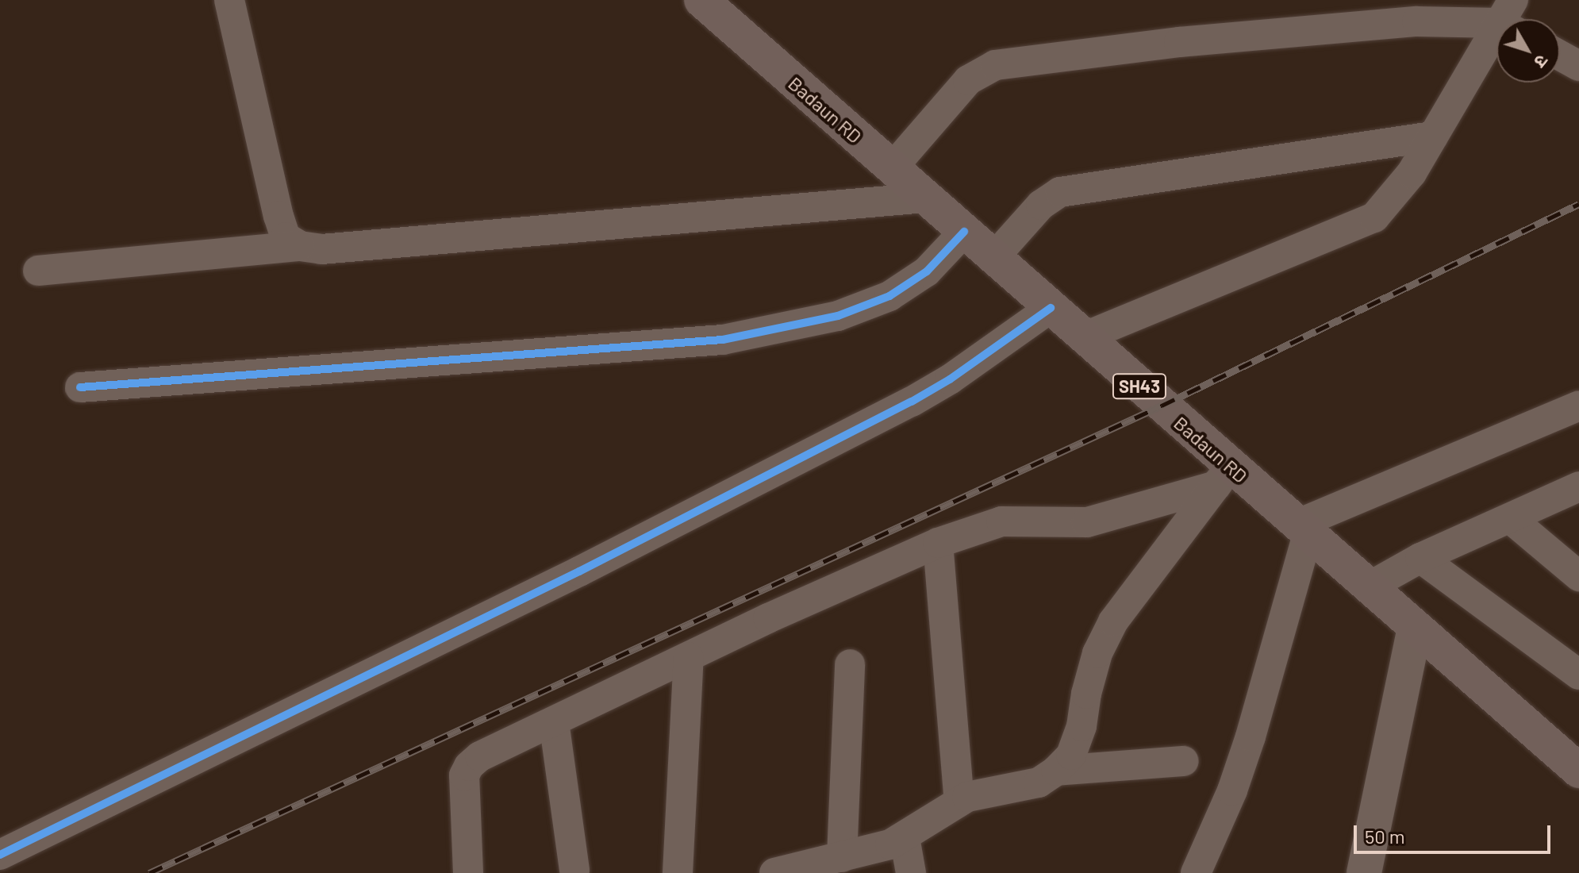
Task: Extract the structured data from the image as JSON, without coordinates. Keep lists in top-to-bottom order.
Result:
{
  "streets": {
    "main road": ["Badaun RD", "SH43"]
  },
  "scale_bar": "50 m",
  "north": "bottom right"
}
